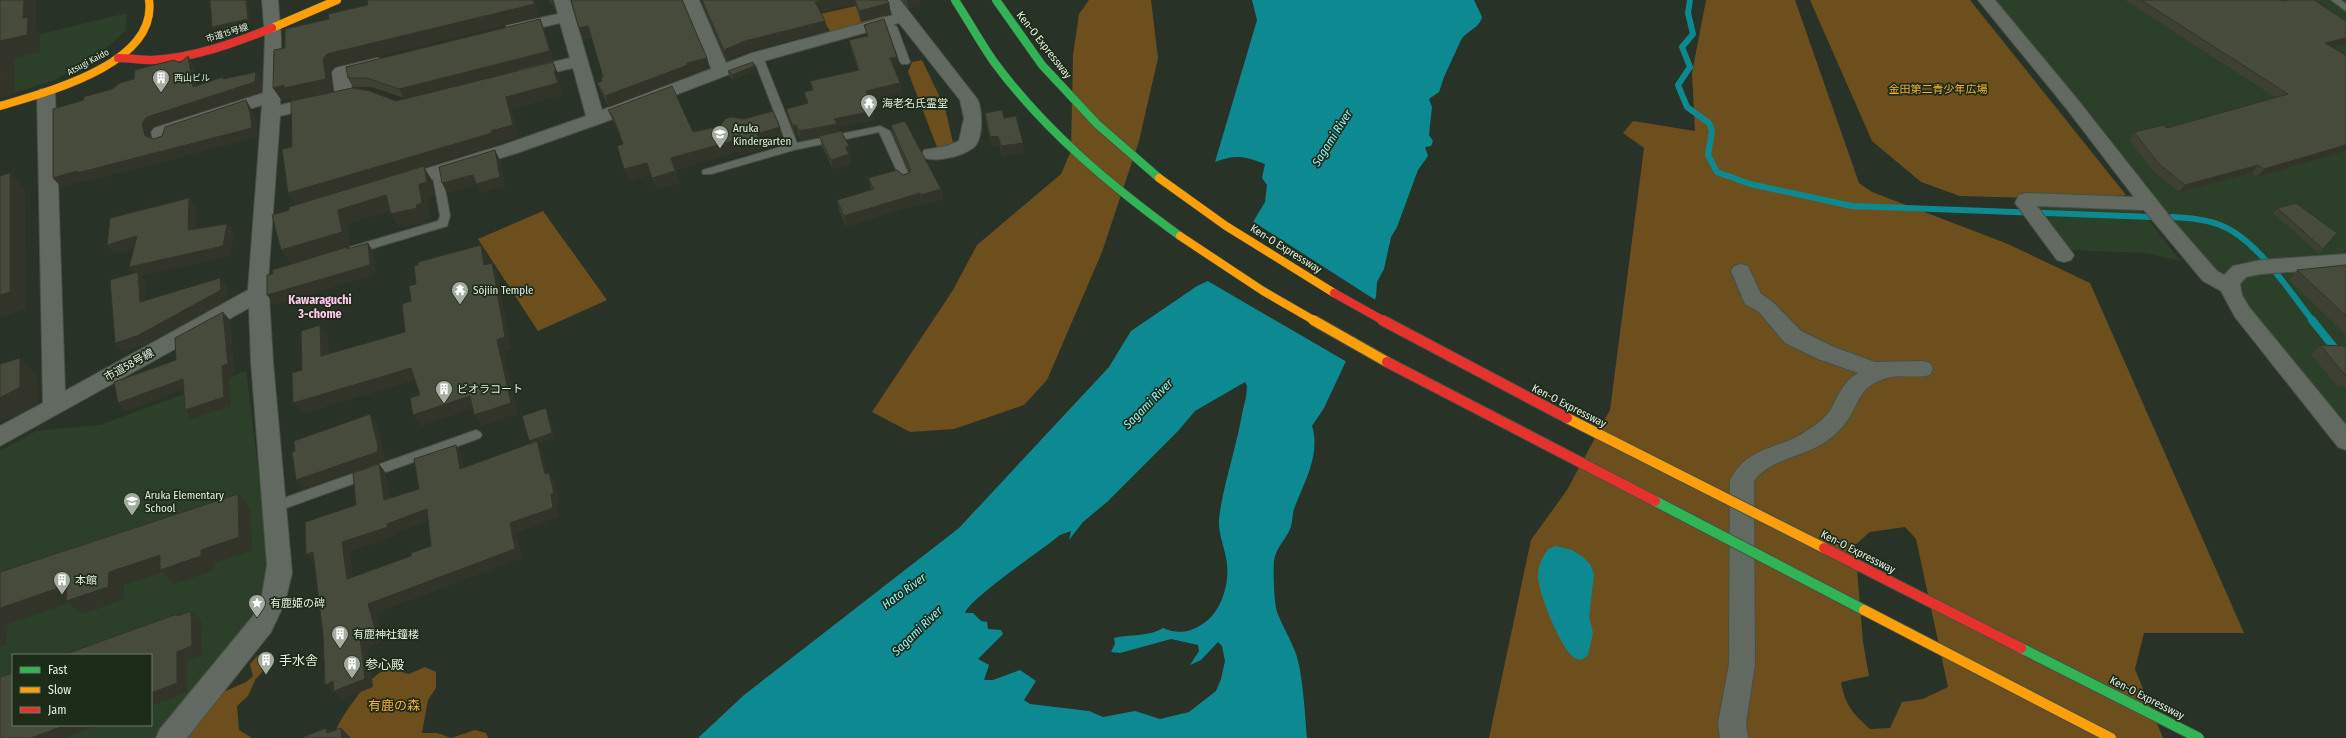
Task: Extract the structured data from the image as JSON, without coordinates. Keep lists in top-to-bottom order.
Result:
{
  "streets": {
    "main road": ["市道15号線", "Ken-O Expressway", "Atsugi Kaido"],
    "street": ["市道58号線"]
  },
  "crossings": [
    ["市道15号線", "Atsugi Kaido"]
  ],
  "districts": ["Kawaraguchi 3-chome"],
  "water": ["Sagami River", "Hato River"],
  "parks": ["金田第二青少年広場", "有鹿の森"],
  "places": {
    "building": [
      "西山ビル",
      "ビオラコート",
      "本館",
      "有鹿神社鐘楼",
      "手水舎",
      "参心殿"
    ],
    "temple": ["海老名氏霊堂", "Sōjiin Temple"],
    "school or university": ["Aruka Kindergarten", "Aruka Elementary School"],
    "place": ["有鹿姫の碑"]
  },
  "legend": ["Fast", "Slow", "Jam"]
}
